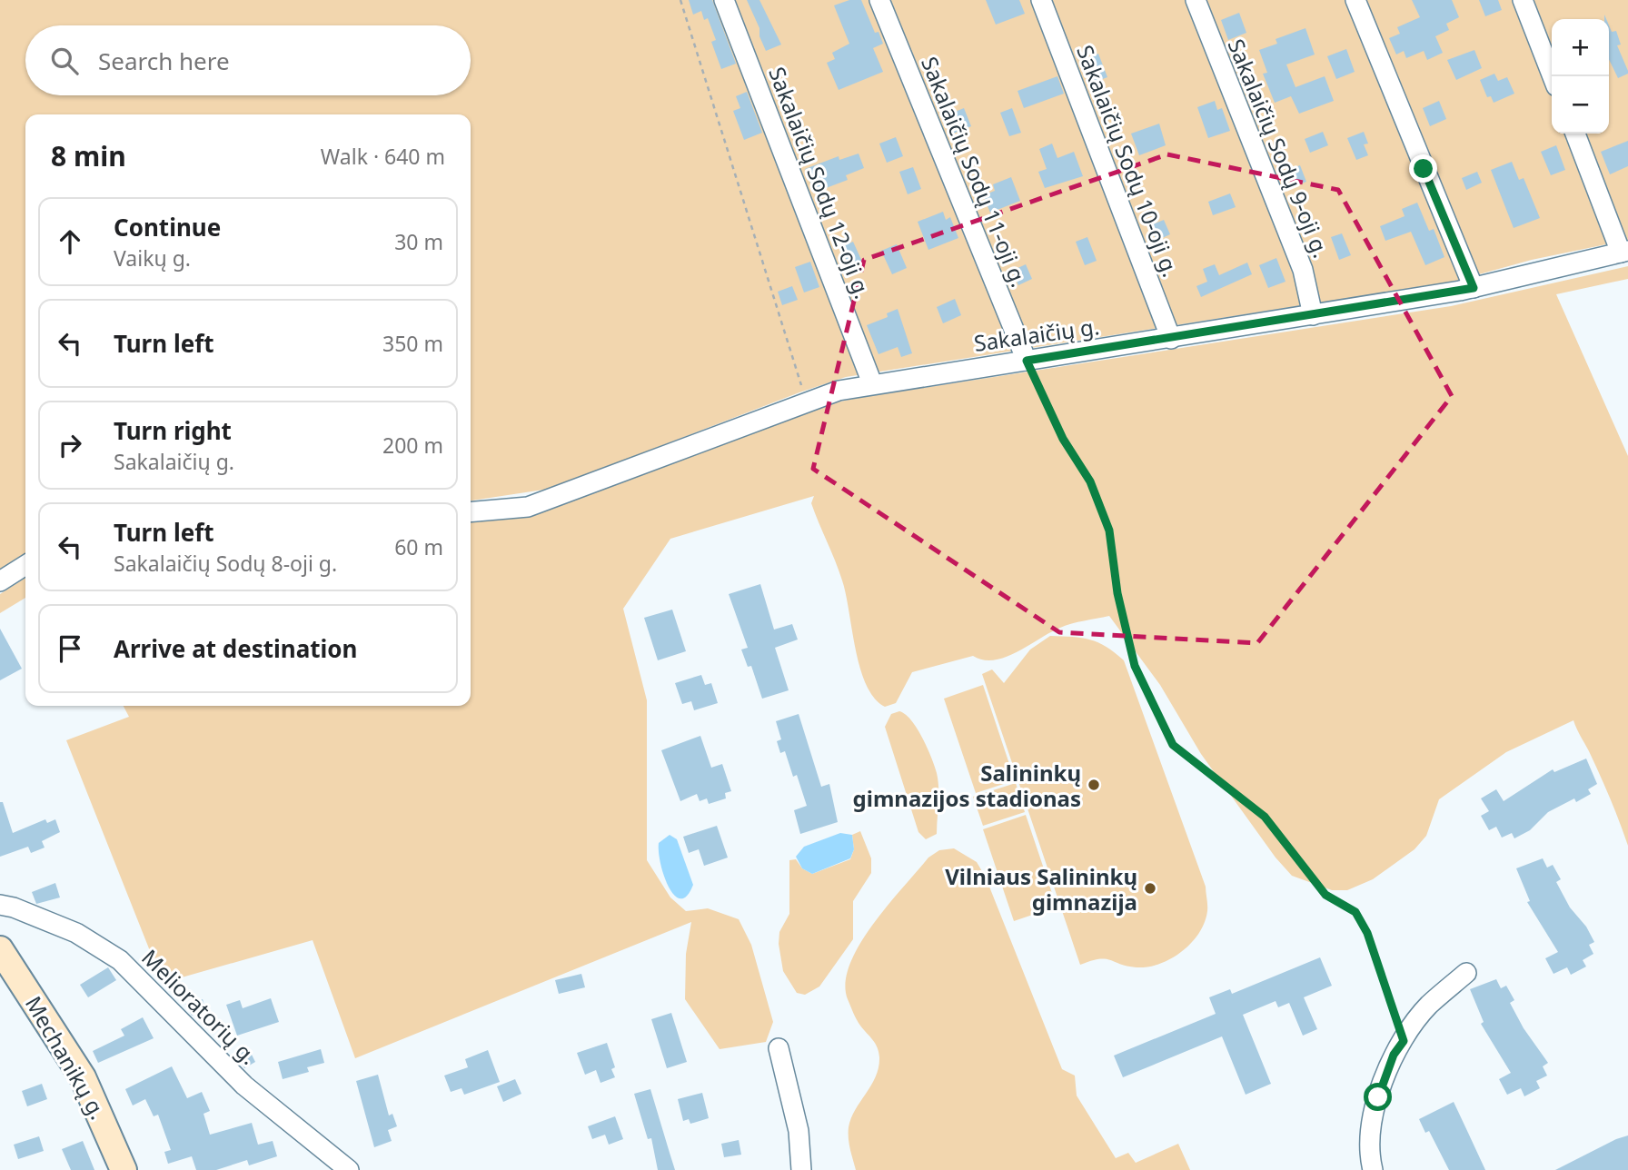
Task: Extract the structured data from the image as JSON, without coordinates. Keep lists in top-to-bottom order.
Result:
{
  "streets": {
    "main road": ["Mechanikų g."],
    "street": [
      "Sakalaičių Sodų 9-oji g.",
      "Sakalaičių Sodų 10-oji g.",
      "Sakalaičių Sodų 11-oji g.",
      "Sakalaičių Sodų 12-oji g.",
      "Sakalaičių g.",
      "Melioratorių g."
    ]
  },
  "crossings": [
    ["Sakalaičių Sodų 9-oji g.", "Sakalaičių g."],
    ["Sakalaičių Sodų 10-oji g.", "Sakalaičių g."],
    ["Sakalaičių Sodų 11-oji g.", "Sakalaičių g."],
    ["Sakalaičių Sodų 12-oji g.", "Sakalaičių g."]
  ],
  "places": ["Salininkų gimnazijos stadionas", "Vilniaus Salininkų gimnazija"],
  "page": {
    "map_buttons": ["+", "−"],
    "search": "Search here",
    "heading": ["8 min", "Walk · 640 m"],
    "list": [
      ["Continue", "Vaikų g.", "30 m"],
      ["Turn left", "350 m"],
      ["Turn right", "Sakalaičių g.", "200 m"],
      ["Turn left", "Sakalaičių Sodų 8-oji g.", "60 m"],
      "Arrive at destination"
    ]
  }
}
